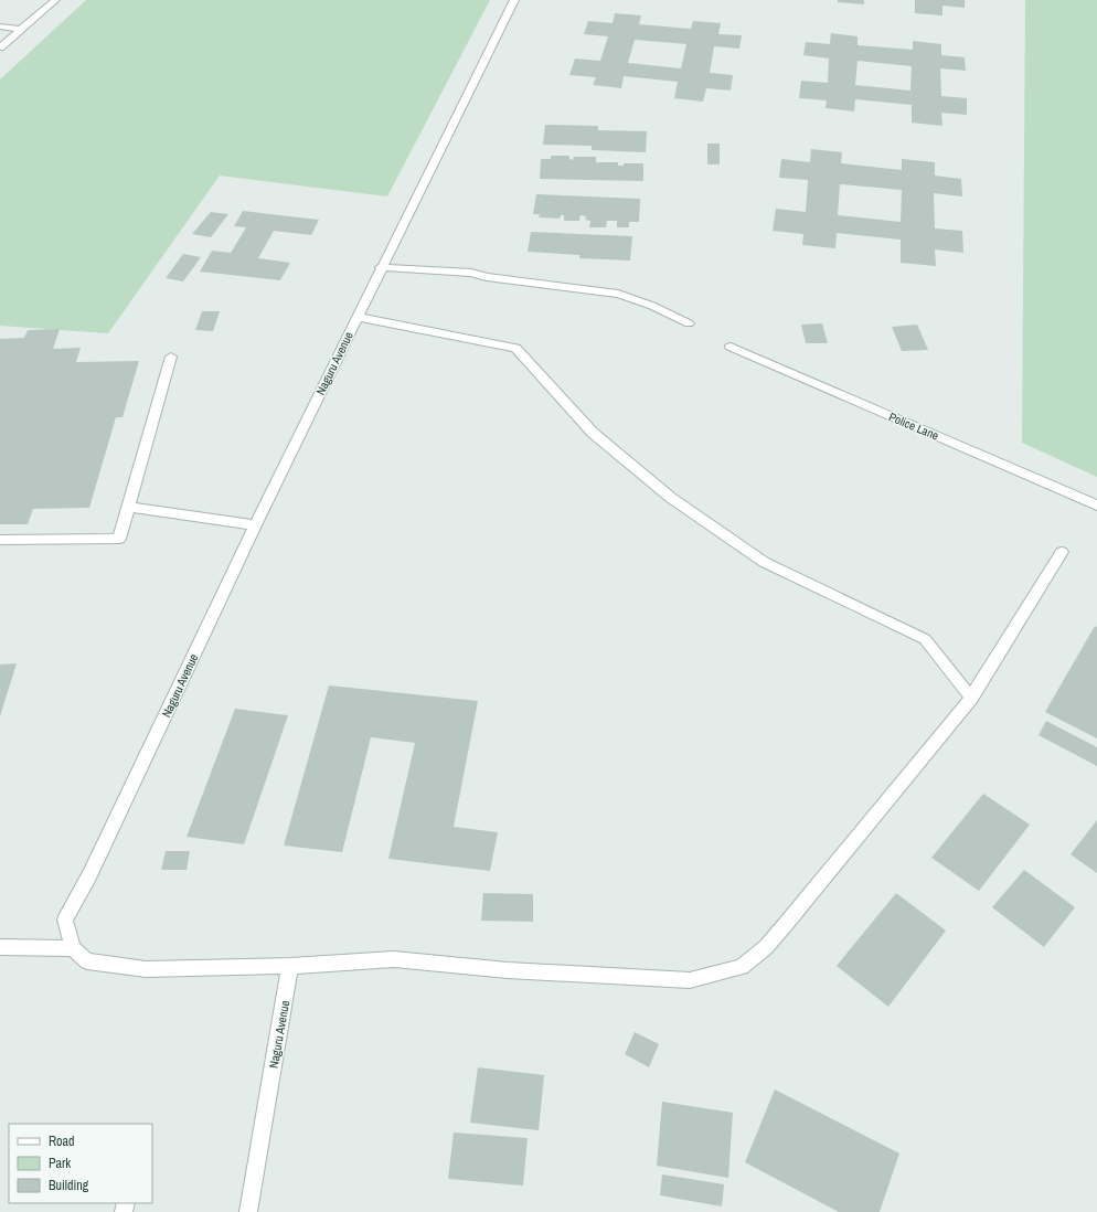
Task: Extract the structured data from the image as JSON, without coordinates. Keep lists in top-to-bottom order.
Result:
{
  "streets": {
    "street": ["Naguru Avenue", "Police Lane"]
  },
  "legend": ["Road", "Park", "Building"]
}
